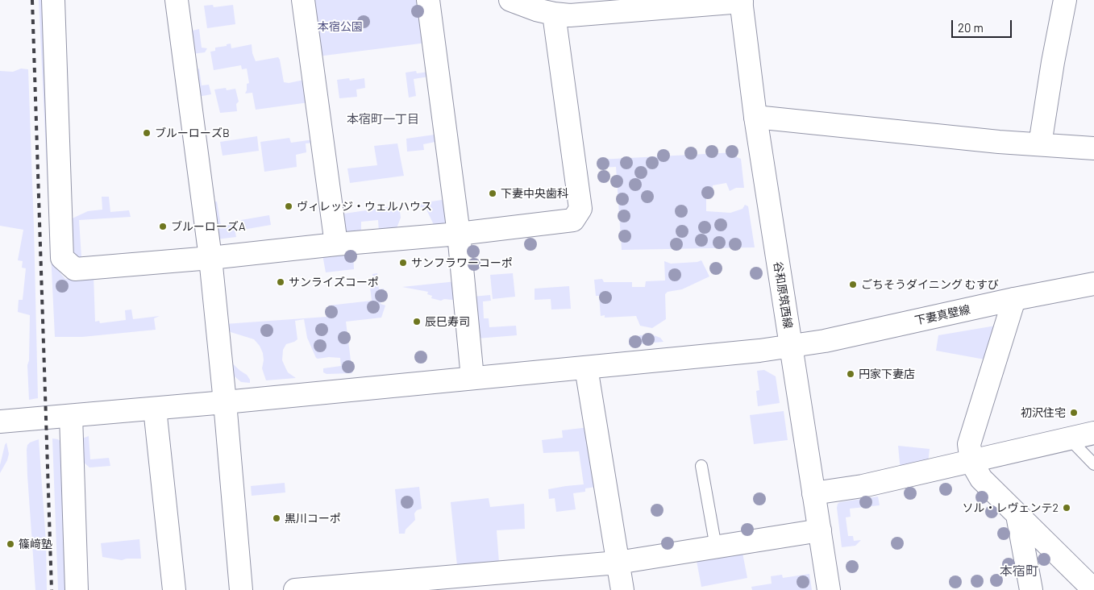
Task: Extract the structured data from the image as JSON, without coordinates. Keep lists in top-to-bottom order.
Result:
{
  "streets": {
    "street": ["谷和原筑西線", "下妻真壁線"]
  },
  "crossings": [
    ["谷和原筑西線", "下妻真壁線"]
  ],
  "districts": ["本宿町一丁目", "本宿町"],
  "parks": ["本宿公園"],
  "places": [
    "ブルーローズB",
    "下妻中央歯科",
    "ヴィレッジ・ウェルハウス",
    "ブルーローズA",
    "サンフラワーコーポ",
    "サンライズコーポ",
    "ごちそうダイニング むすび",
    "辰巳寿司",
    "円家下妻店",
    "初沢住宅",
    "ソル・レヴェンテ2",
    "黒川コーポ",
    "篠﨑塾"
  ],
  "scale_bar": "20 m"
}
